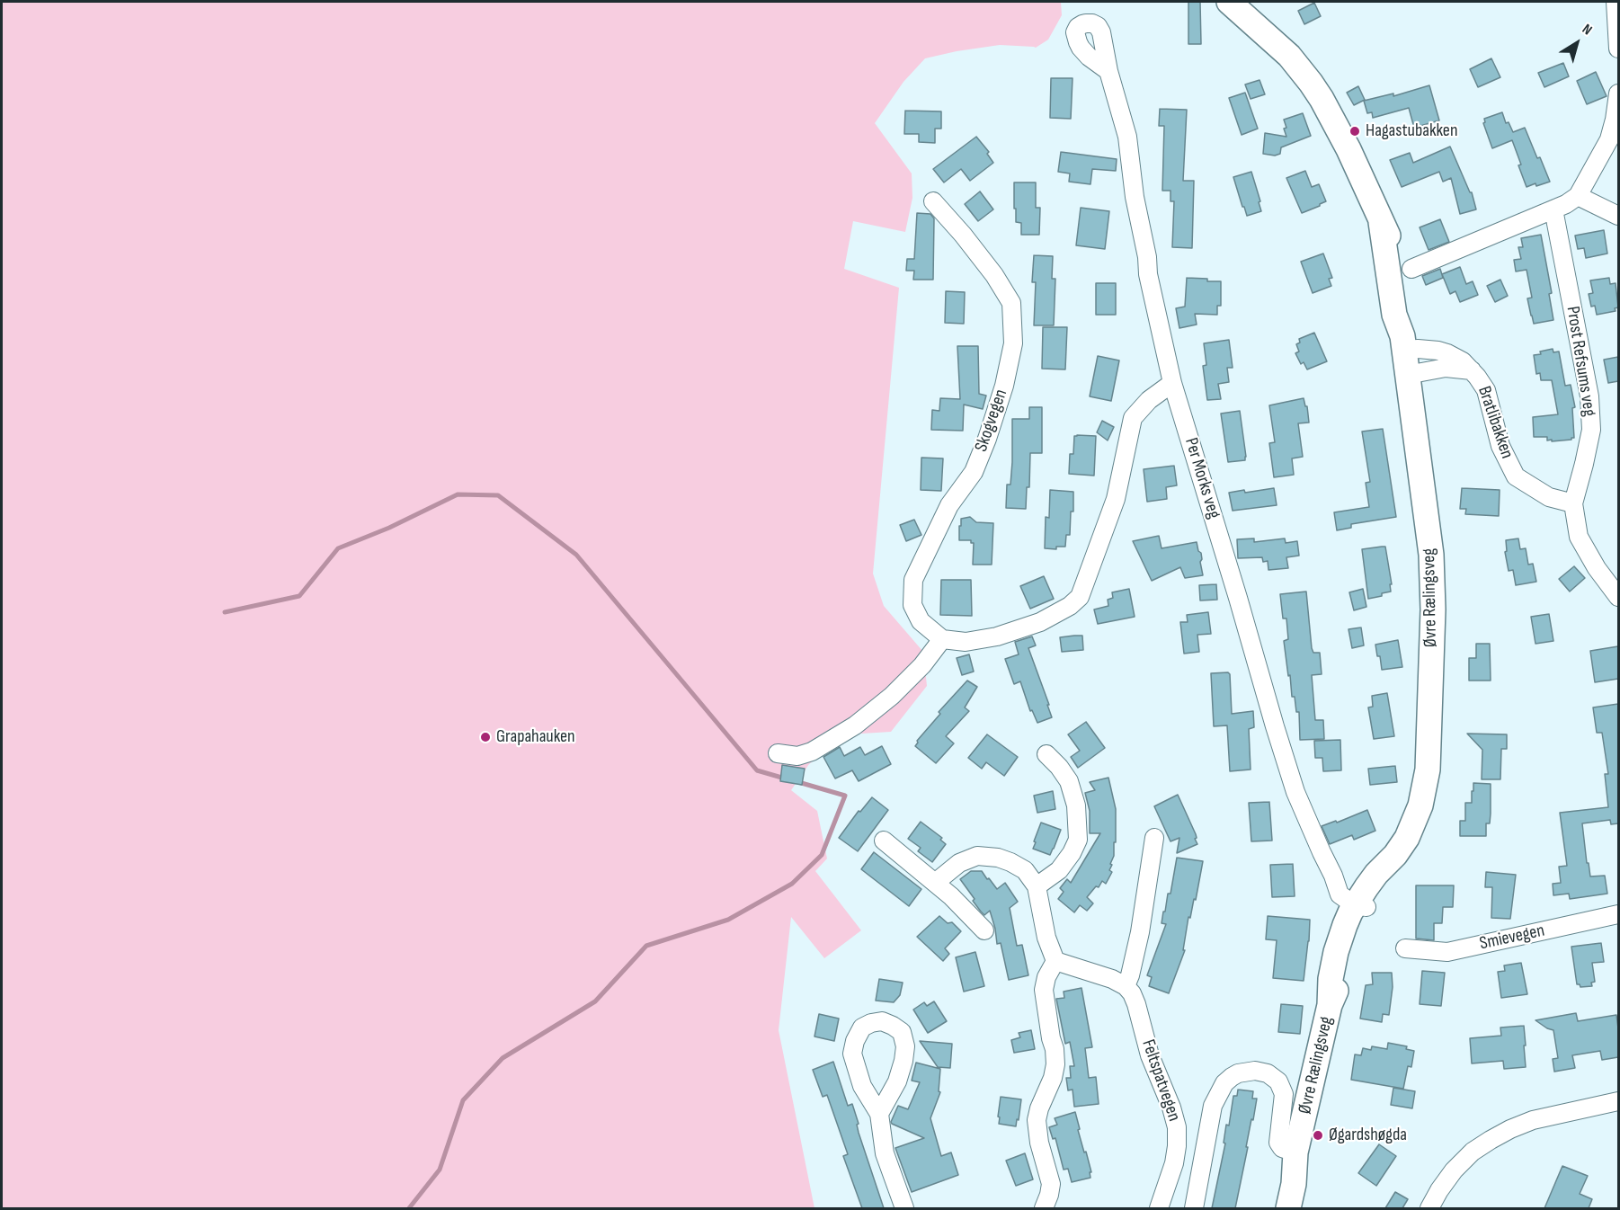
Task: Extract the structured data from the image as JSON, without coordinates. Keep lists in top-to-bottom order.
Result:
{
  "streets": {
    "main road": ["Øvre Rælingsveg"],
    "street": [
      "Prost Refsums veg",
      "Skogvegen",
      "Bratlibakken",
      "Per Morks veg",
      "Smievegen",
      "Feltspatvegen"
    ]
  },
  "crossings": [
    ["Prost Refsums veg", "Bratlibakken"],
    ["Bratlibakken", "Øvre Rælingsveg"],
    ["Per Morks veg", "Øvre Rælingsveg"],
    ["Øvre Rælingsveg", "Feltspatvegen"]
  ],
  "places": ["Hagastubakken", "Grapahauken", "Øgardshøgda"],
  "north": "top right"
}
